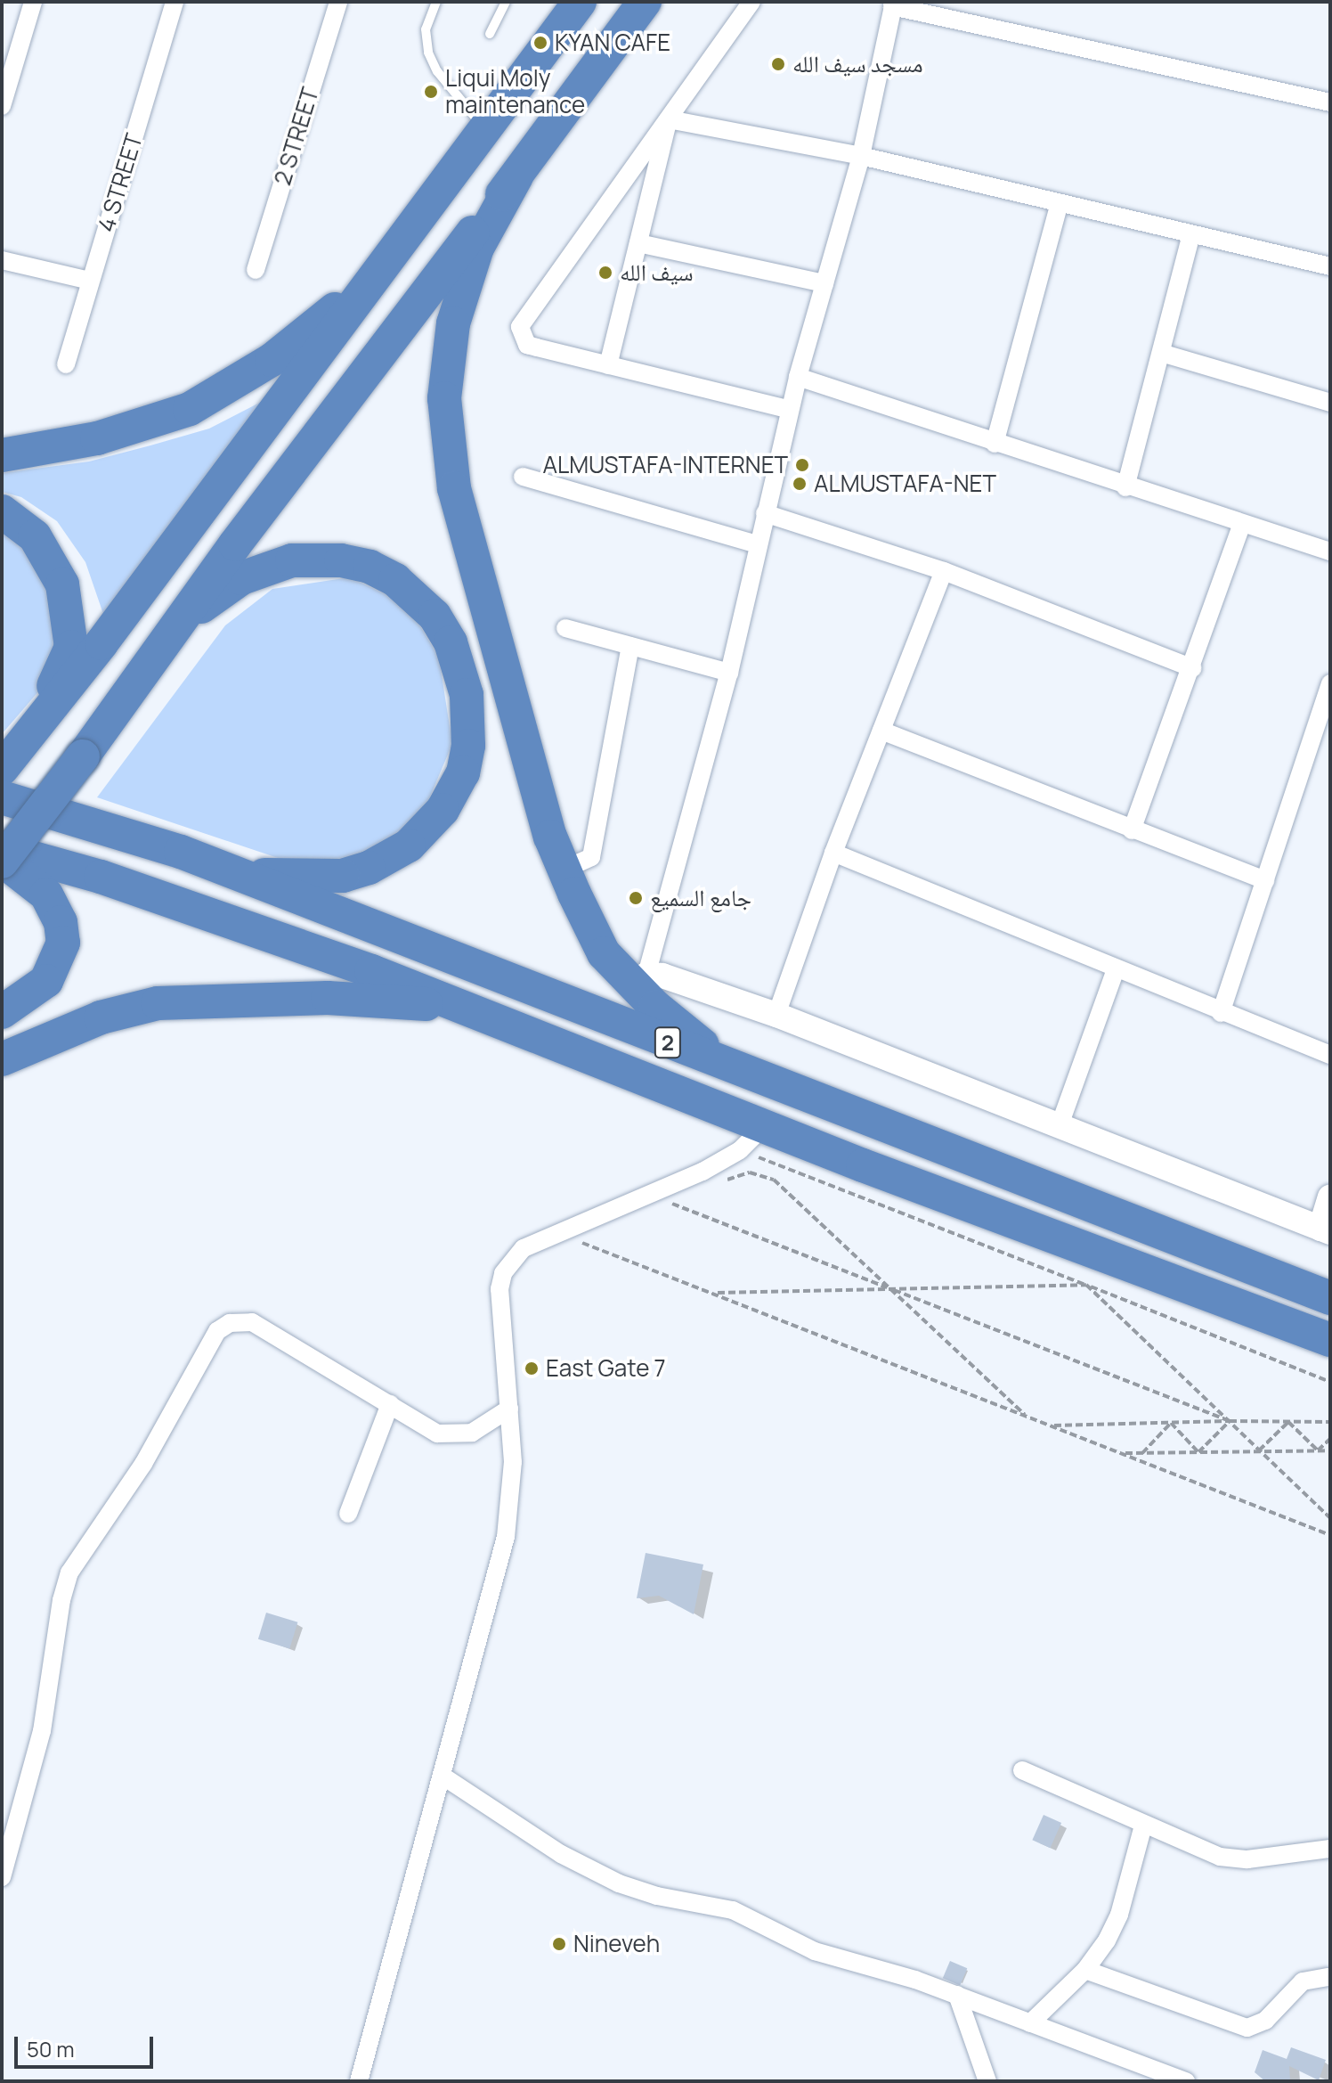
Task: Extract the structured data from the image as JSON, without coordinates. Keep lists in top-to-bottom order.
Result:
{
  "streets": {
    "highway": ["2"],
    "street": ["2 STREET", "4 STREET"]
  },
  "places": [
    "KYAN CAFE",
    "مسجد سيف الله",
    "Liqui Moly maintenance",
    "سيف الله",
    "ALMUSTAFA-INTERNET",
    "ALMUSTAFA-NET",
    "جامع السميع",
    "East Gate 7",
    "Nineveh"
  ],
  "scale_bar": "50 m"
}
